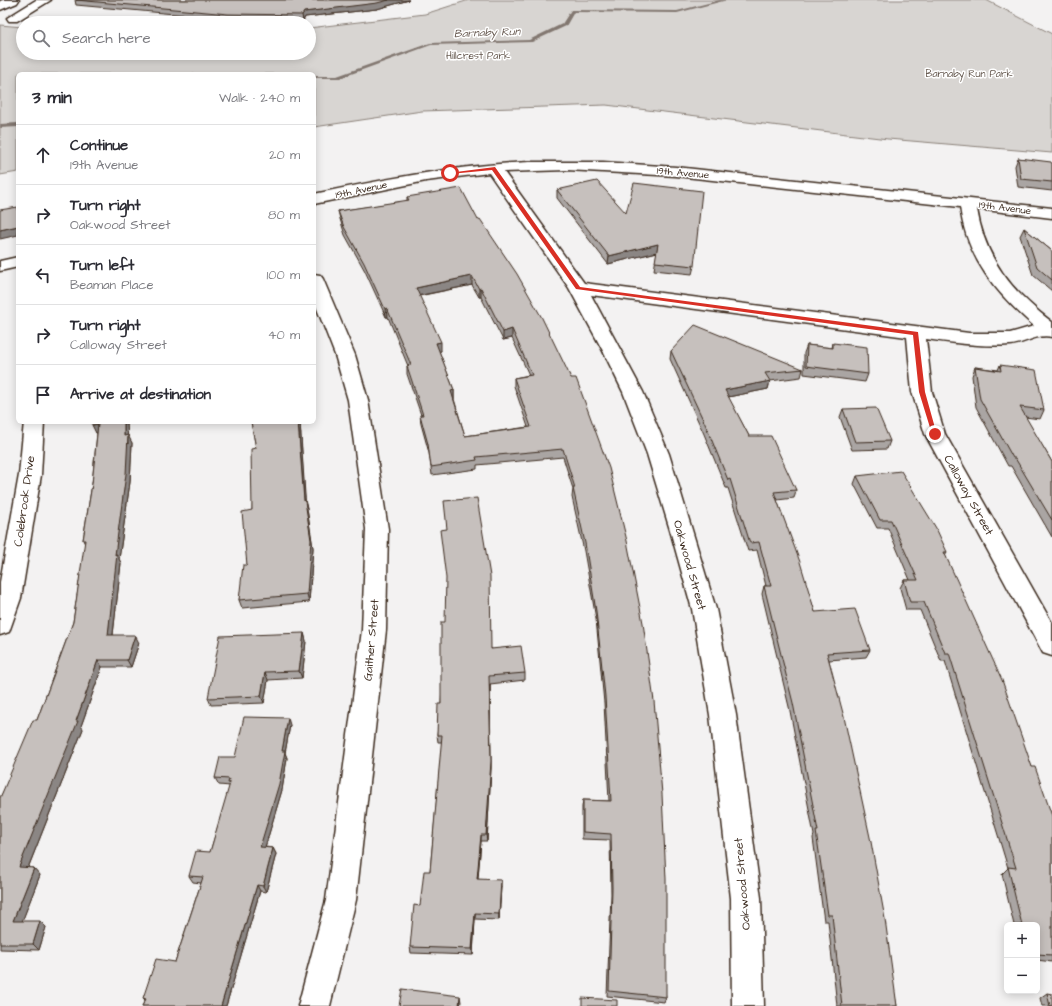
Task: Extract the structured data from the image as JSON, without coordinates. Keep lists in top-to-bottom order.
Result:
{
  "streets": {
    "street": [
      "19th Avenue",
      "Calloway Street",
      "Colebrook Drive",
      "Oakwood Street",
      "Gaither Street"
    ]
  },
  "crossings": [
    ["19th Avenue", "Oakwood Street"]
  ],
  "water": ["Barnaby Run"],
  "parks": ["Hillcrest Park", "Barnaby Run Park"],
  "page": {
    "search": "Search here",
    "heading": ["3 min", "Walk · 240 m"],
    "list": [
      ["Continue", "19th Avenue", "20 m"],
      ["Turn right", "Oakwood Street", "80 m"],
      ["Turn left", "Beaman Place", "100 m"],
      ["Turn right", "Calloway Street", "40 m"],
      "Arrive at destination"
    ],
    "map_buttons": ["+", "−"]
  }
}
